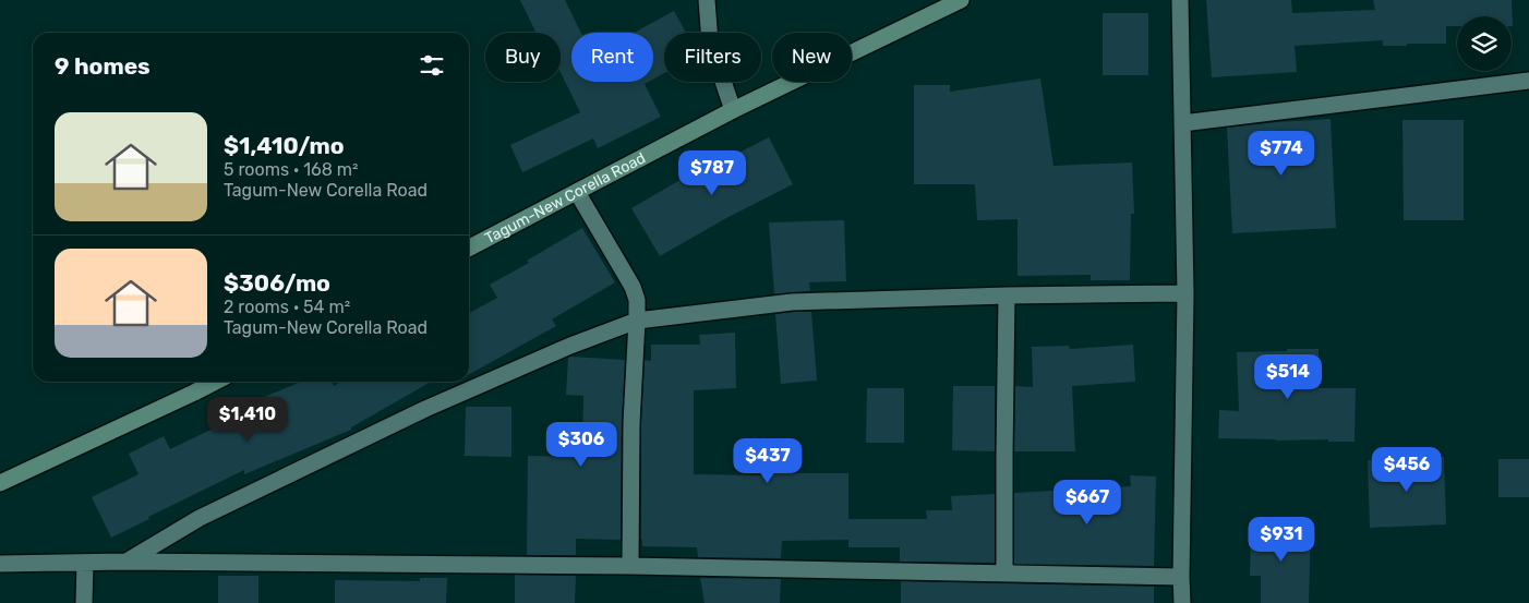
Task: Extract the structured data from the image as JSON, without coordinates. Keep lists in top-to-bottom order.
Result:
{
  "streets": {
    "main road": ["Tagum-New Corella Road"]
  },
  "page": {
    "chip": [
      "Buy",
      "Rent",
      "Filters",
      "New"
    ],
    "heading": "9 homes",
    "list": [
      {
        "name": "$1,410/mo",
        "note": "5 rooms · 168 m² · Tagum-New Corella Road"
      },
      {
        "name": "$306/mo",
        "note": "2 rooms · 54 m² · Tagum-New Corella Road"
      }
    ],
    "price": [
      "$774",
      "$787",
      "$514",
      "$1,410",
      "$306",
      "$437",
      "$456",
      "$667",
      "$931"
    ]
  }
}
